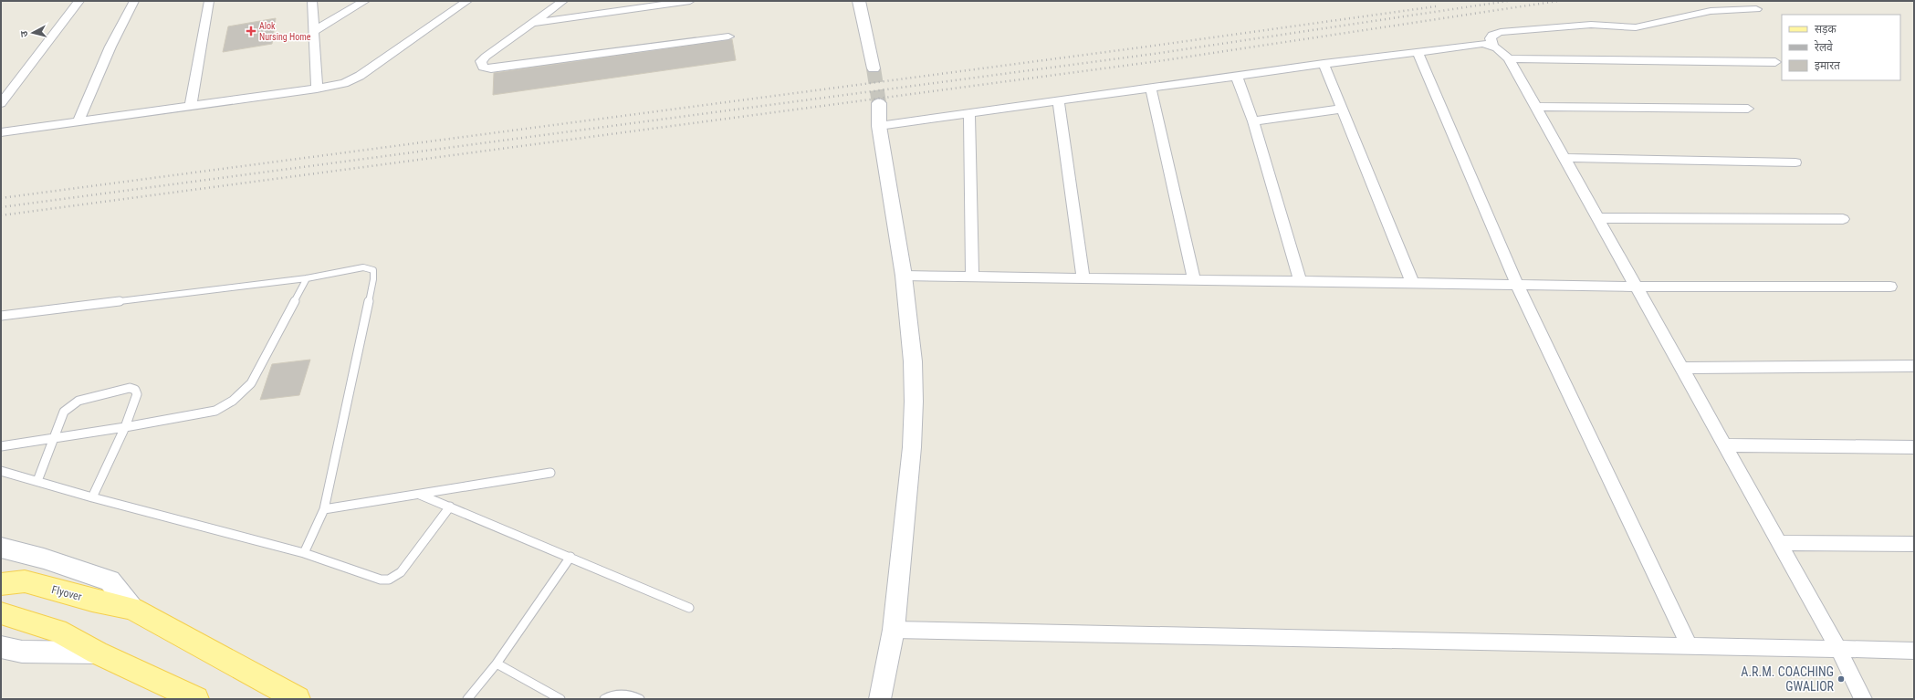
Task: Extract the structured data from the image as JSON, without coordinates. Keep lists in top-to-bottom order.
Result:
{
  "streets": {
    "main road": ["Flyover"]
  },
  "places": {
    "health": ["Alok Nursing Home"],
    "other": ["A.R.M. COACHING GWALIOR"]
  },
  "legend": ["सड़क", "रेलवे", "इमारत"],
  "north": "left"
}
